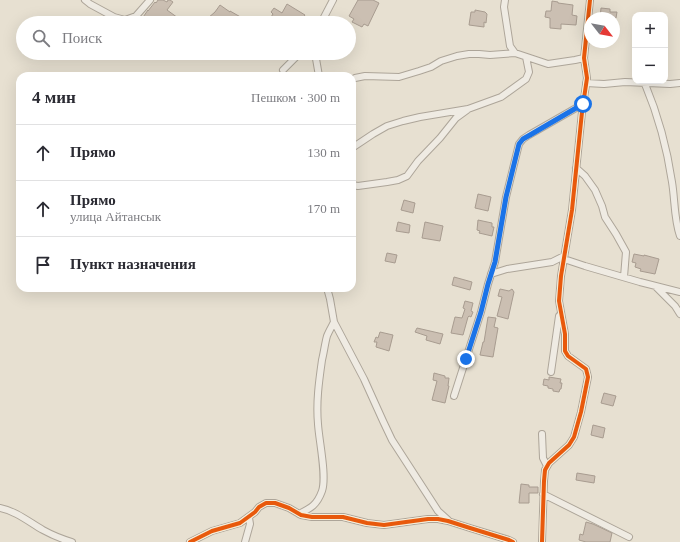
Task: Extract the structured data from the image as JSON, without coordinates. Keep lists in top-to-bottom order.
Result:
{
  "north": "bottom right",
  "page": {
    "map_buttons": ["+", "−"],
    "search": "Поиск",
    "heading": ["4 мин", "Пешком · 300 m"],
    "list": [
      ["Прямо", "130 m"],
      ["Прямо", "улица Айтансык", "170 m"],
      "Пункт назначения"
    ]
  }
}
